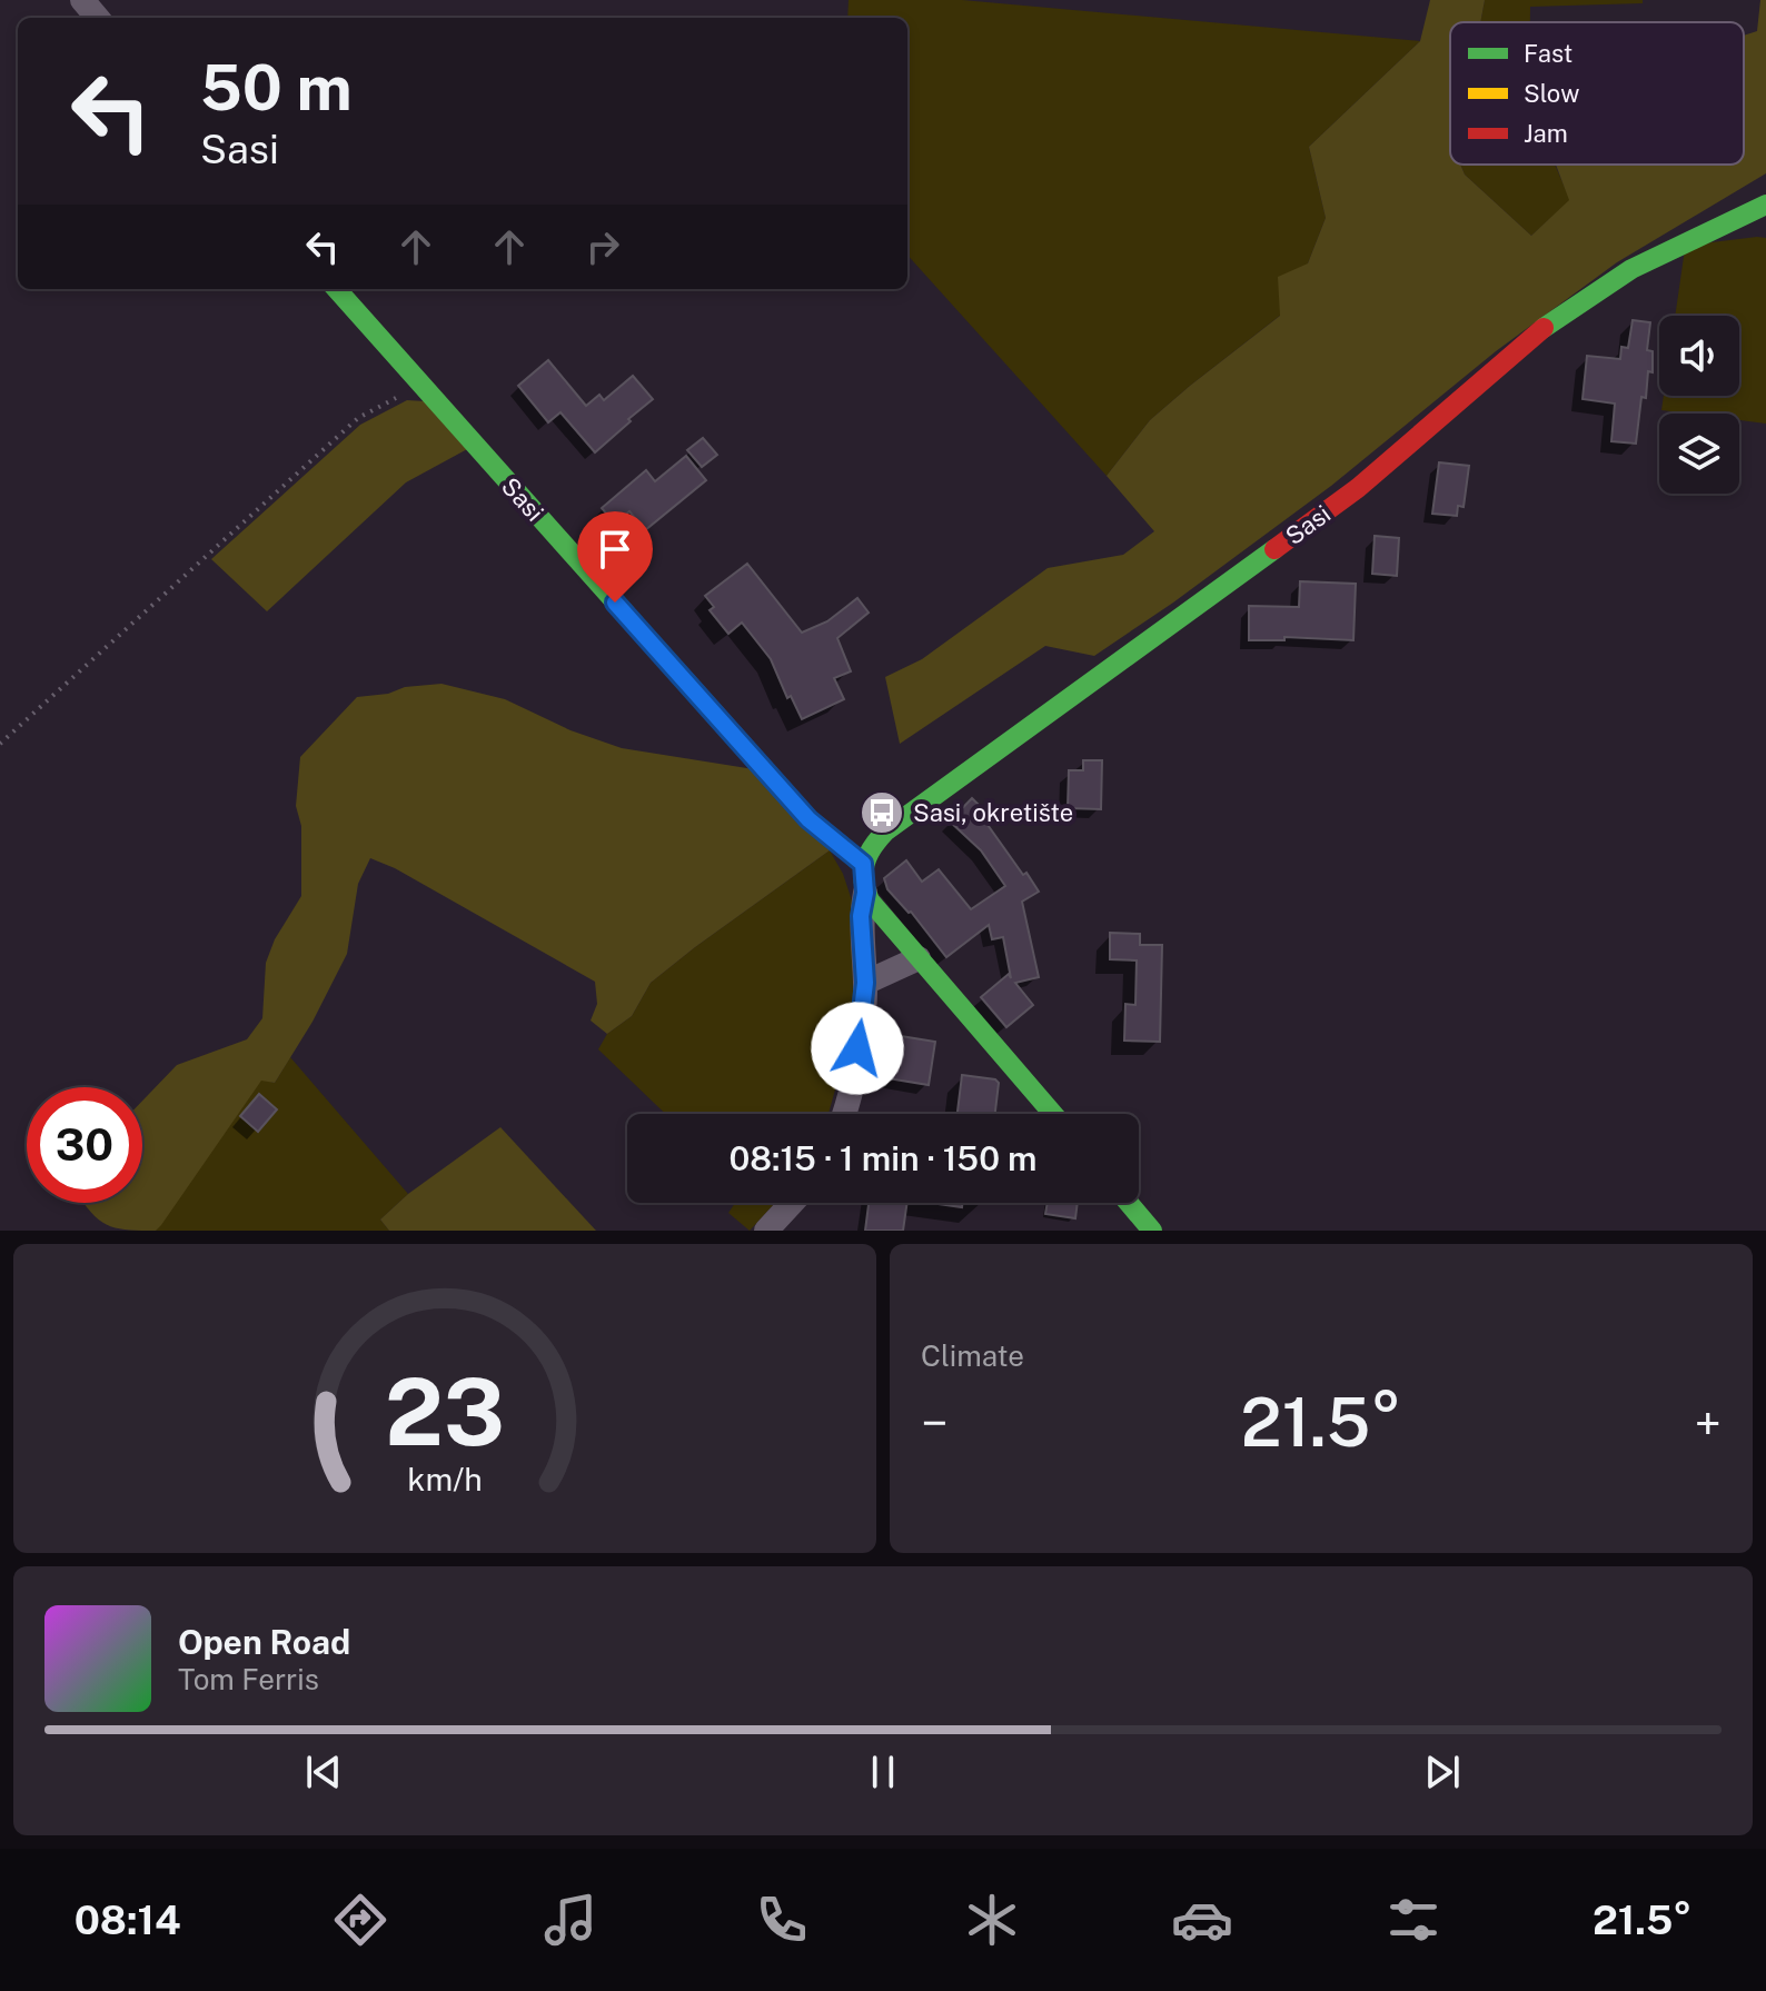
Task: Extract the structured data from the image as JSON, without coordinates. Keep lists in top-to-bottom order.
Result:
{
  "streets": {
    "main road": ["Sasi"]
  },
  "places": {
    "bus stop": ["Sasi, okretište"]
  },
  "legend": ["Fast", "Slow", "Jam"],
  "page": {
    "turn": ["50 m", "Sasi"],
    "limit": "30",
    "trip": "08:15 · 1 min · 150 m",
    "tile": "Climate",
    "heat": ["−", "21.5°", "+"],
    "song": ["Open Road", "Tom Ferris"],
    "tabs": ["08:14", "21.5°"],
    "gauge": ["23", "km/h"]
  }
}
